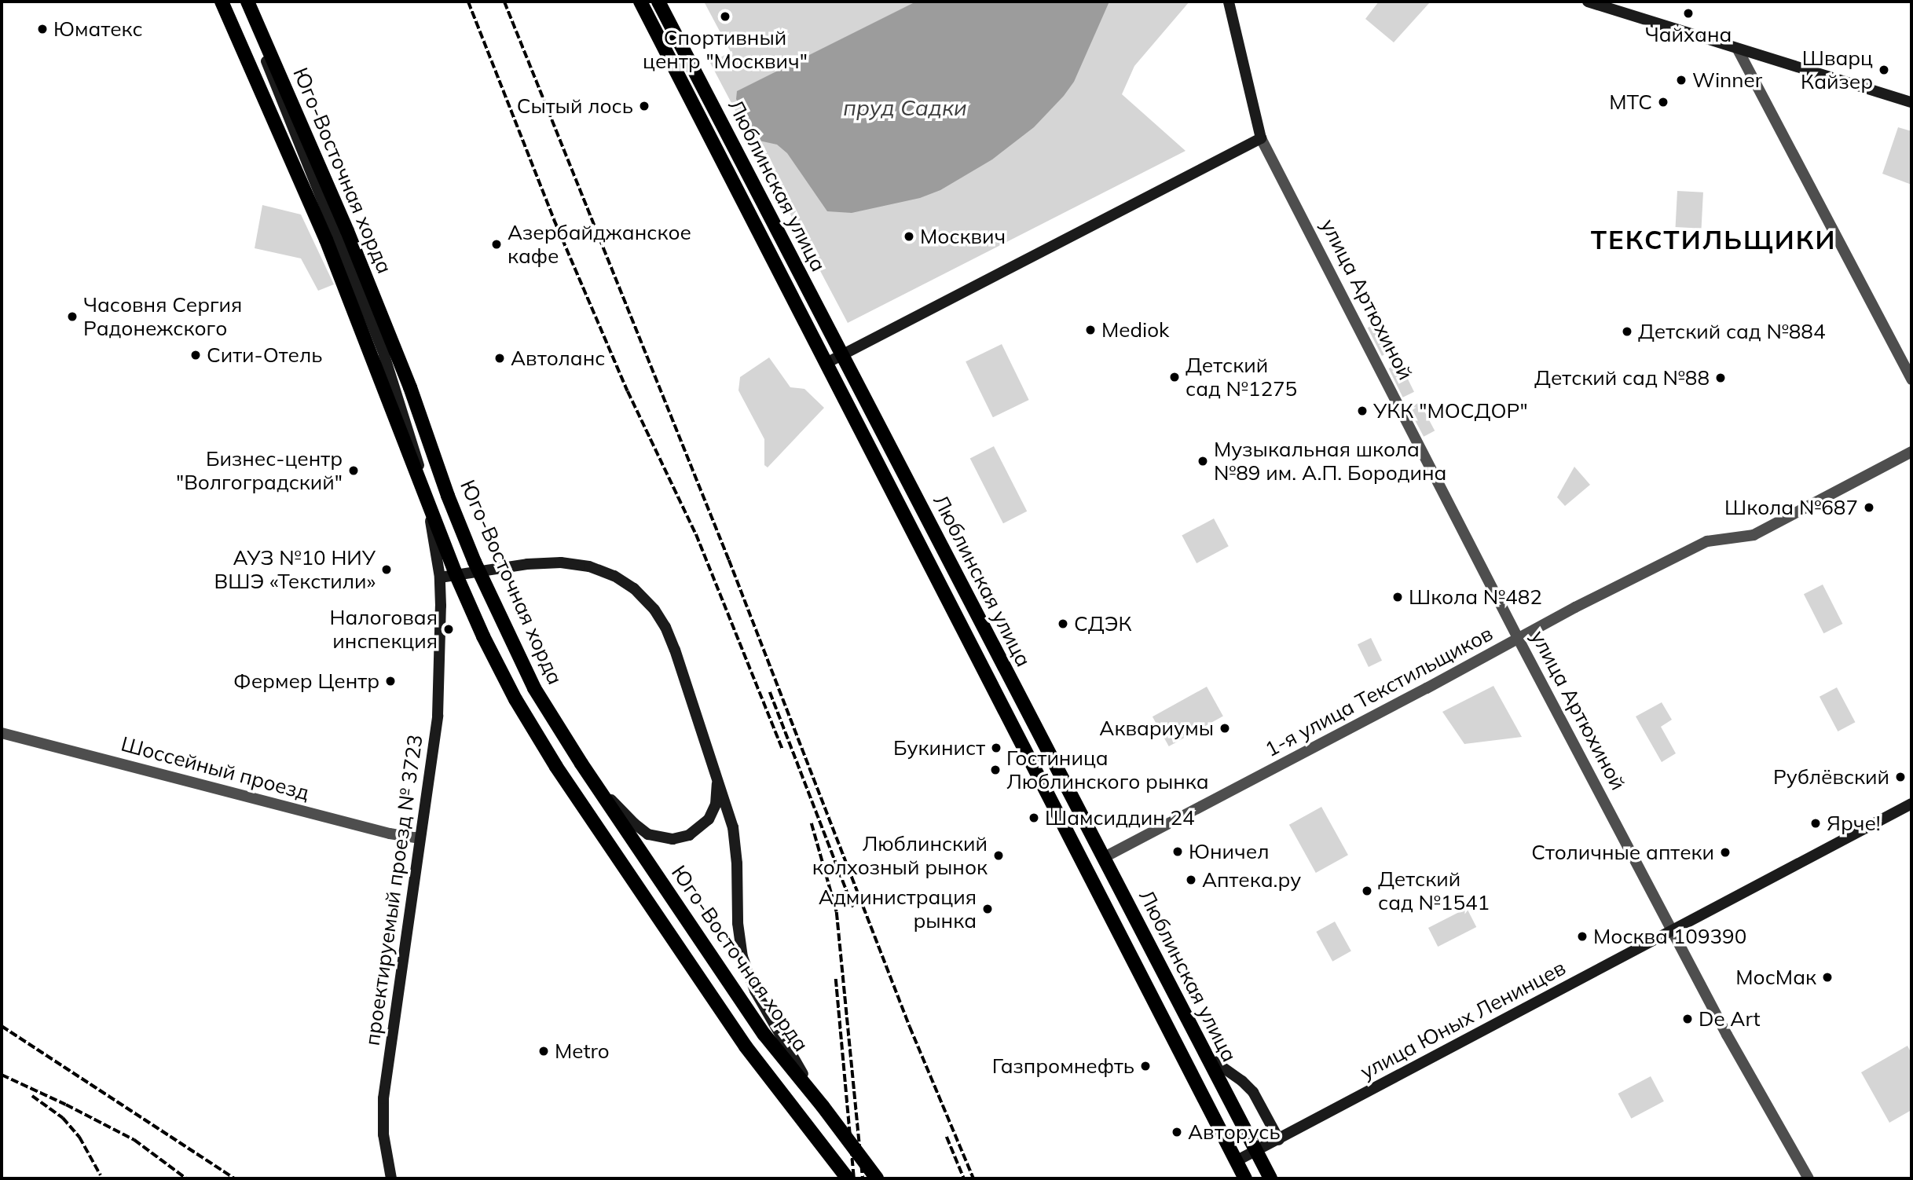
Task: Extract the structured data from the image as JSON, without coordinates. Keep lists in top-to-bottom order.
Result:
{
  "streets": {
    "main road": [
      "Юго-Восточная хорда",
      "Люблинская улица",
      "проектируемый проезд № 3723",
      "улица Юных Ленинцев"
    ],
    "street": ["улица Артюхиной", "1-я улица Текстильщиков", "Шоссейный проезд"]
  },
  "crossings": [
    ["Люблинская улица", "1-я улица Текстильщиков"],
    ["Люблинская улица", "улица Юных Ленинцев"],
    ["улица Артюхиной", "1-я улица Текстильщиков"],
    ["улица Артюхиной", "улица Юных Ленинцев"],
    ["Шоссейный проезд", "проектируемый проезд № 3723"]
  ],
  "districts": ["ТЕКСТИЛЬЩИКИ"],
  "water": ["пруд Садки"],
  "places": [
    "Чайхана",
    "Спортивный центр \"Москвич\"",
    "Юматекс",
    "Шварц Кайзер",
    "Winner",
    "МТС",
    "Сытый лось",
    "Москвич",
    "Азербайджанское кафе",
    "Часовня Сергия Радонежского",
    "Mediok",
    "Детский сад №884",
    "Сити-Отель",
    "Автоланс",
    "Детский сад №1275",
    "Детский сад №88",
    "УКК \"МОСДОР\"",
    "Музыкальная школа №89 им. А.П. Бородина",
    "Бизнес-центр \"Волгоградский\"",
    "Школа №687",
    "АУЗ №10 НИУ ВШЭ «Текстили»",
    "Школа №482",
    "СДЭК",
    "Налоговая инспекция",
    "Фермер Центр",
    "Аквариумы",
    "Букинист",
    "Гостиница Люблинского рынка",
    "Рублёвский",
    "Шамсиддин 24",
    "Ярче!",
    "Юничел",
    "Столичные аптеки",
    "Люблинский колхозный рынок",
    "Аптека.ру",
    "Детский сад №1541",
    "Администрация рынка",
    "Москва 109390",
    "МосМак",
    "De Art",
    "Metro",
    "Газпромнефть",
    "Авторусь"
  ]
}
